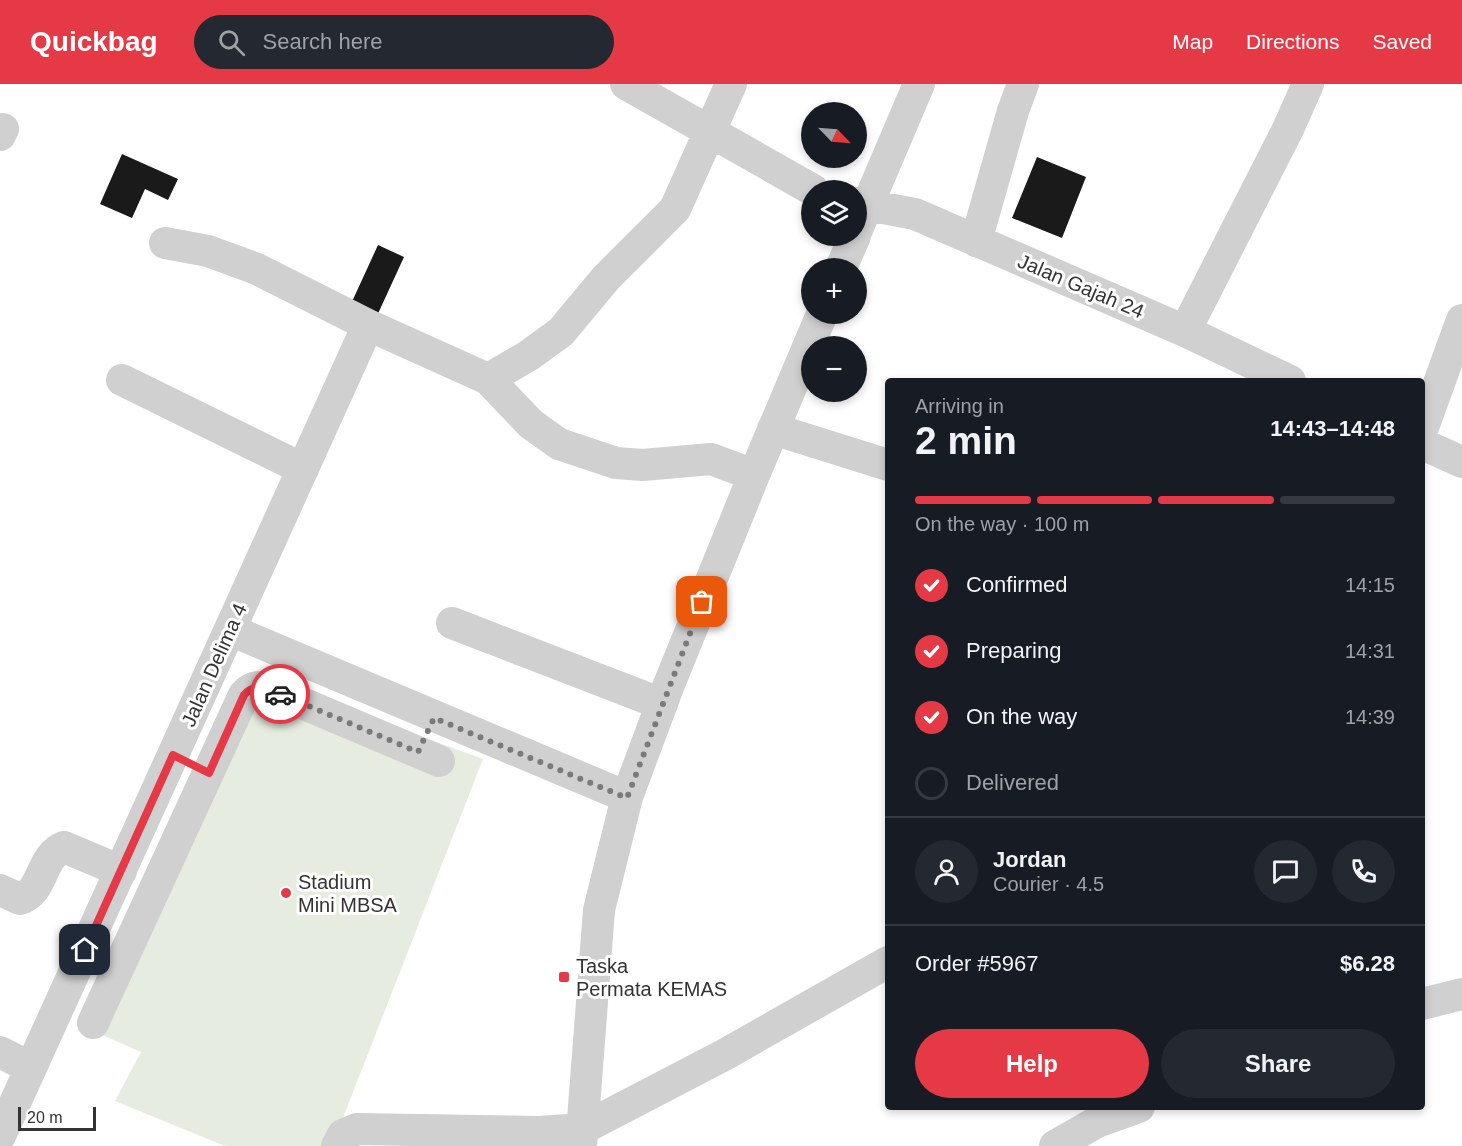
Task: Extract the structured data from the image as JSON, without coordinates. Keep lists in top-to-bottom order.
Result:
{
  "streets": {
    "street": ["Jalan Gajah 24", "Jalan Delima 4"]
  },
  "places": {
    "other": ["Stadium Mini MBSA"],
    "transit": ["Taska Permata KEMAS"]
  },
  "scale_bar": "20 m",
  "north": "bottom right",
  "page": {
    "header": "Quickbag",
    "search": "Search here",
    "nav": ["Map", "Directions", "Saved"],
    "map_buttons": ["+", "−"],
    "heading": ["2 min", "Arriving in", "14:43–14:48"],
    "panel": [
      "Jordan",
      "Courier · 4.5",
      "Order #5967",
      "$6.28"
    ],
    "bar": "On the way · 100 m",
    "list": [
      ["Confirmed", "14:15"],
      ["Preparing", "14:31"],
      ["On the way", "14:39"],
      "Delivered"
    ],
    "buttons": ["Help", "Share"],
    "scale": "20 m"
  }
}
